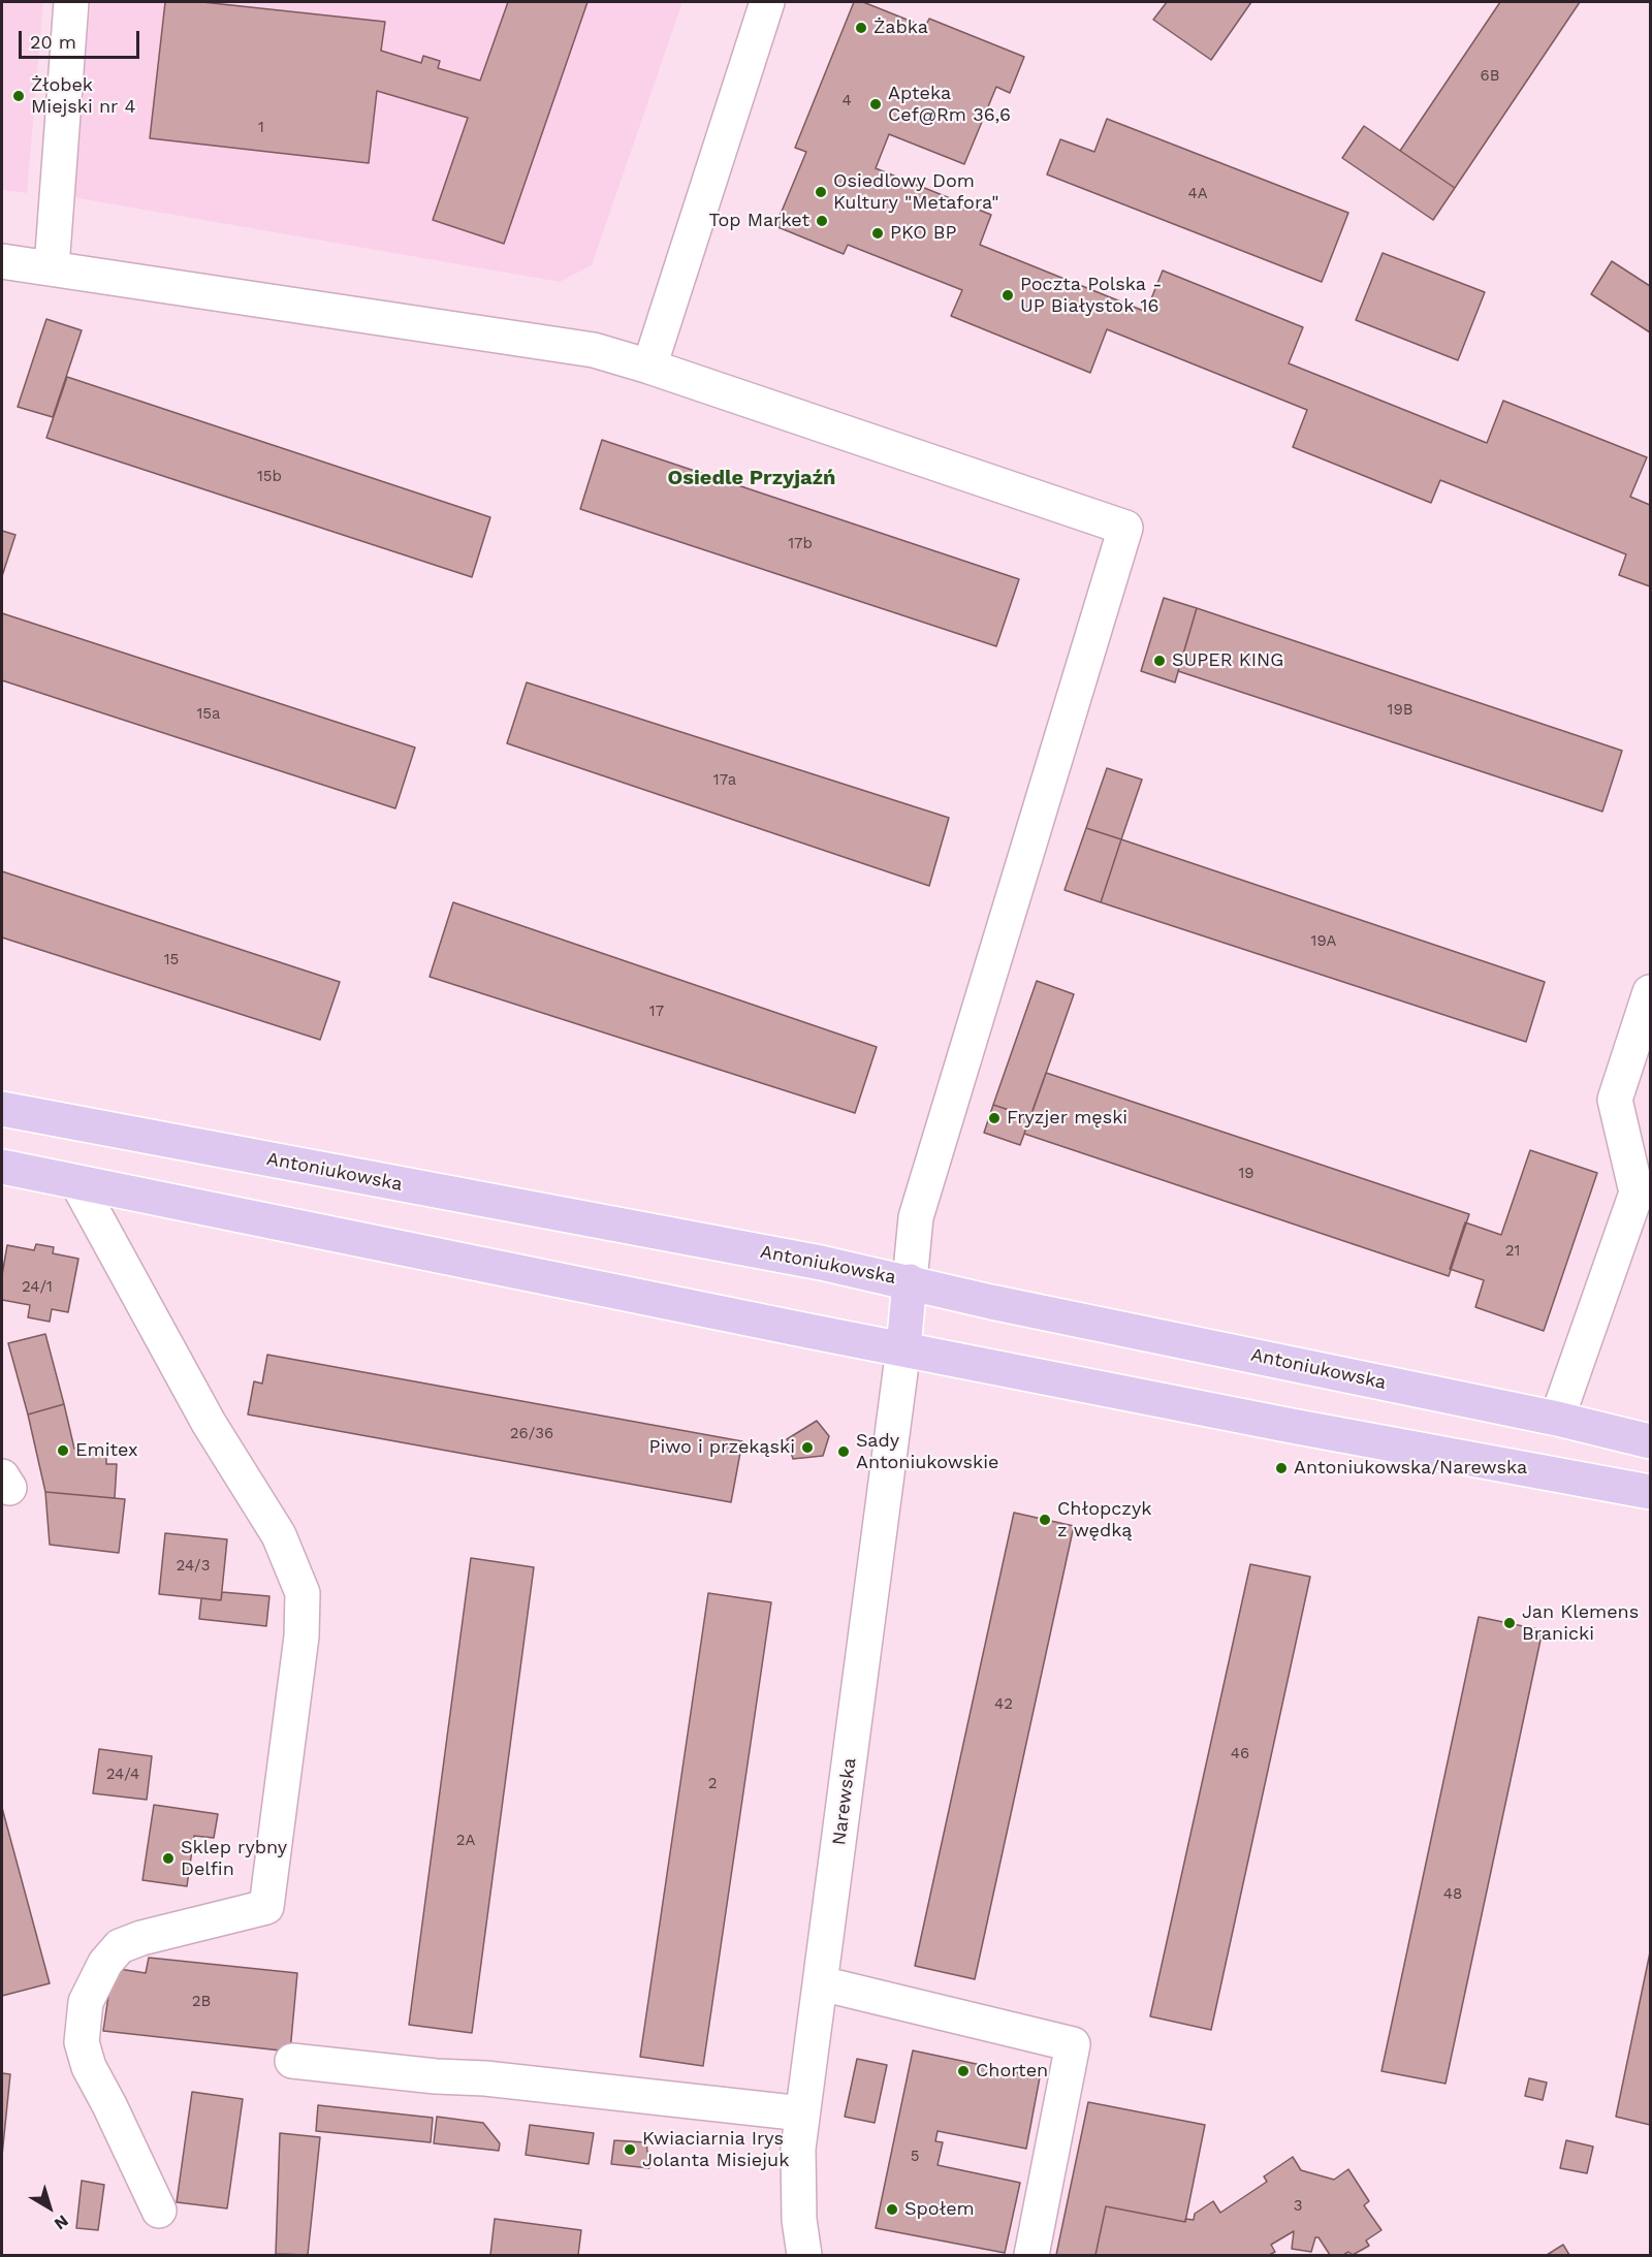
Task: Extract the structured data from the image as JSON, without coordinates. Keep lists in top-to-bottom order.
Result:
{
  "streets": {
    "main road": ["Antoniukowska"],
    "street": ["Narewska"]
  },
  "districts": ["Osiedle Przyjaźń"],
  "places": [
    "Żabka",
    "Żłobek Miejski nr 4",
    "Apteka Cef@Rm 36,6",
    "Osiedlowy Dom Kultury \"Metafora\"",
    "Top Market",
    "PKO BP",
    "Poczta Polska - UP Białystok 16",
    "SUPER KING",
    "Fryzjer męski",
    "Piwo i przekąski",
    "Emitex",
    "Sady Antoniukowskie",
    "Antoniukowska/Narewska",
    "Chłopczyk z wędką",
    "Jan Klemens Branicki",
    "Sklep rybny Delfin",
    "Chorten",
    "Kwiaciarnia Irys Jolanta Misiejuk",
    "Społem"
  ],
  "house_numbers": [
    "6B",
    "4",
    "1",
    "4A",
    "15b",
    "17b",
    "19B",
    "15a",
    "17a",
    "19A",
    "15",
    "17",
    "19",
    "21",
    "24/1",
    "26/36",
    "24/3",
    "42",
    "46",
    "24/4",
    "2",
    "2A",
    "48",
    "2B",
    "5",
    "3"
  ],
  "scale_bar": "20 m",
  "north": "bottom right"
}
